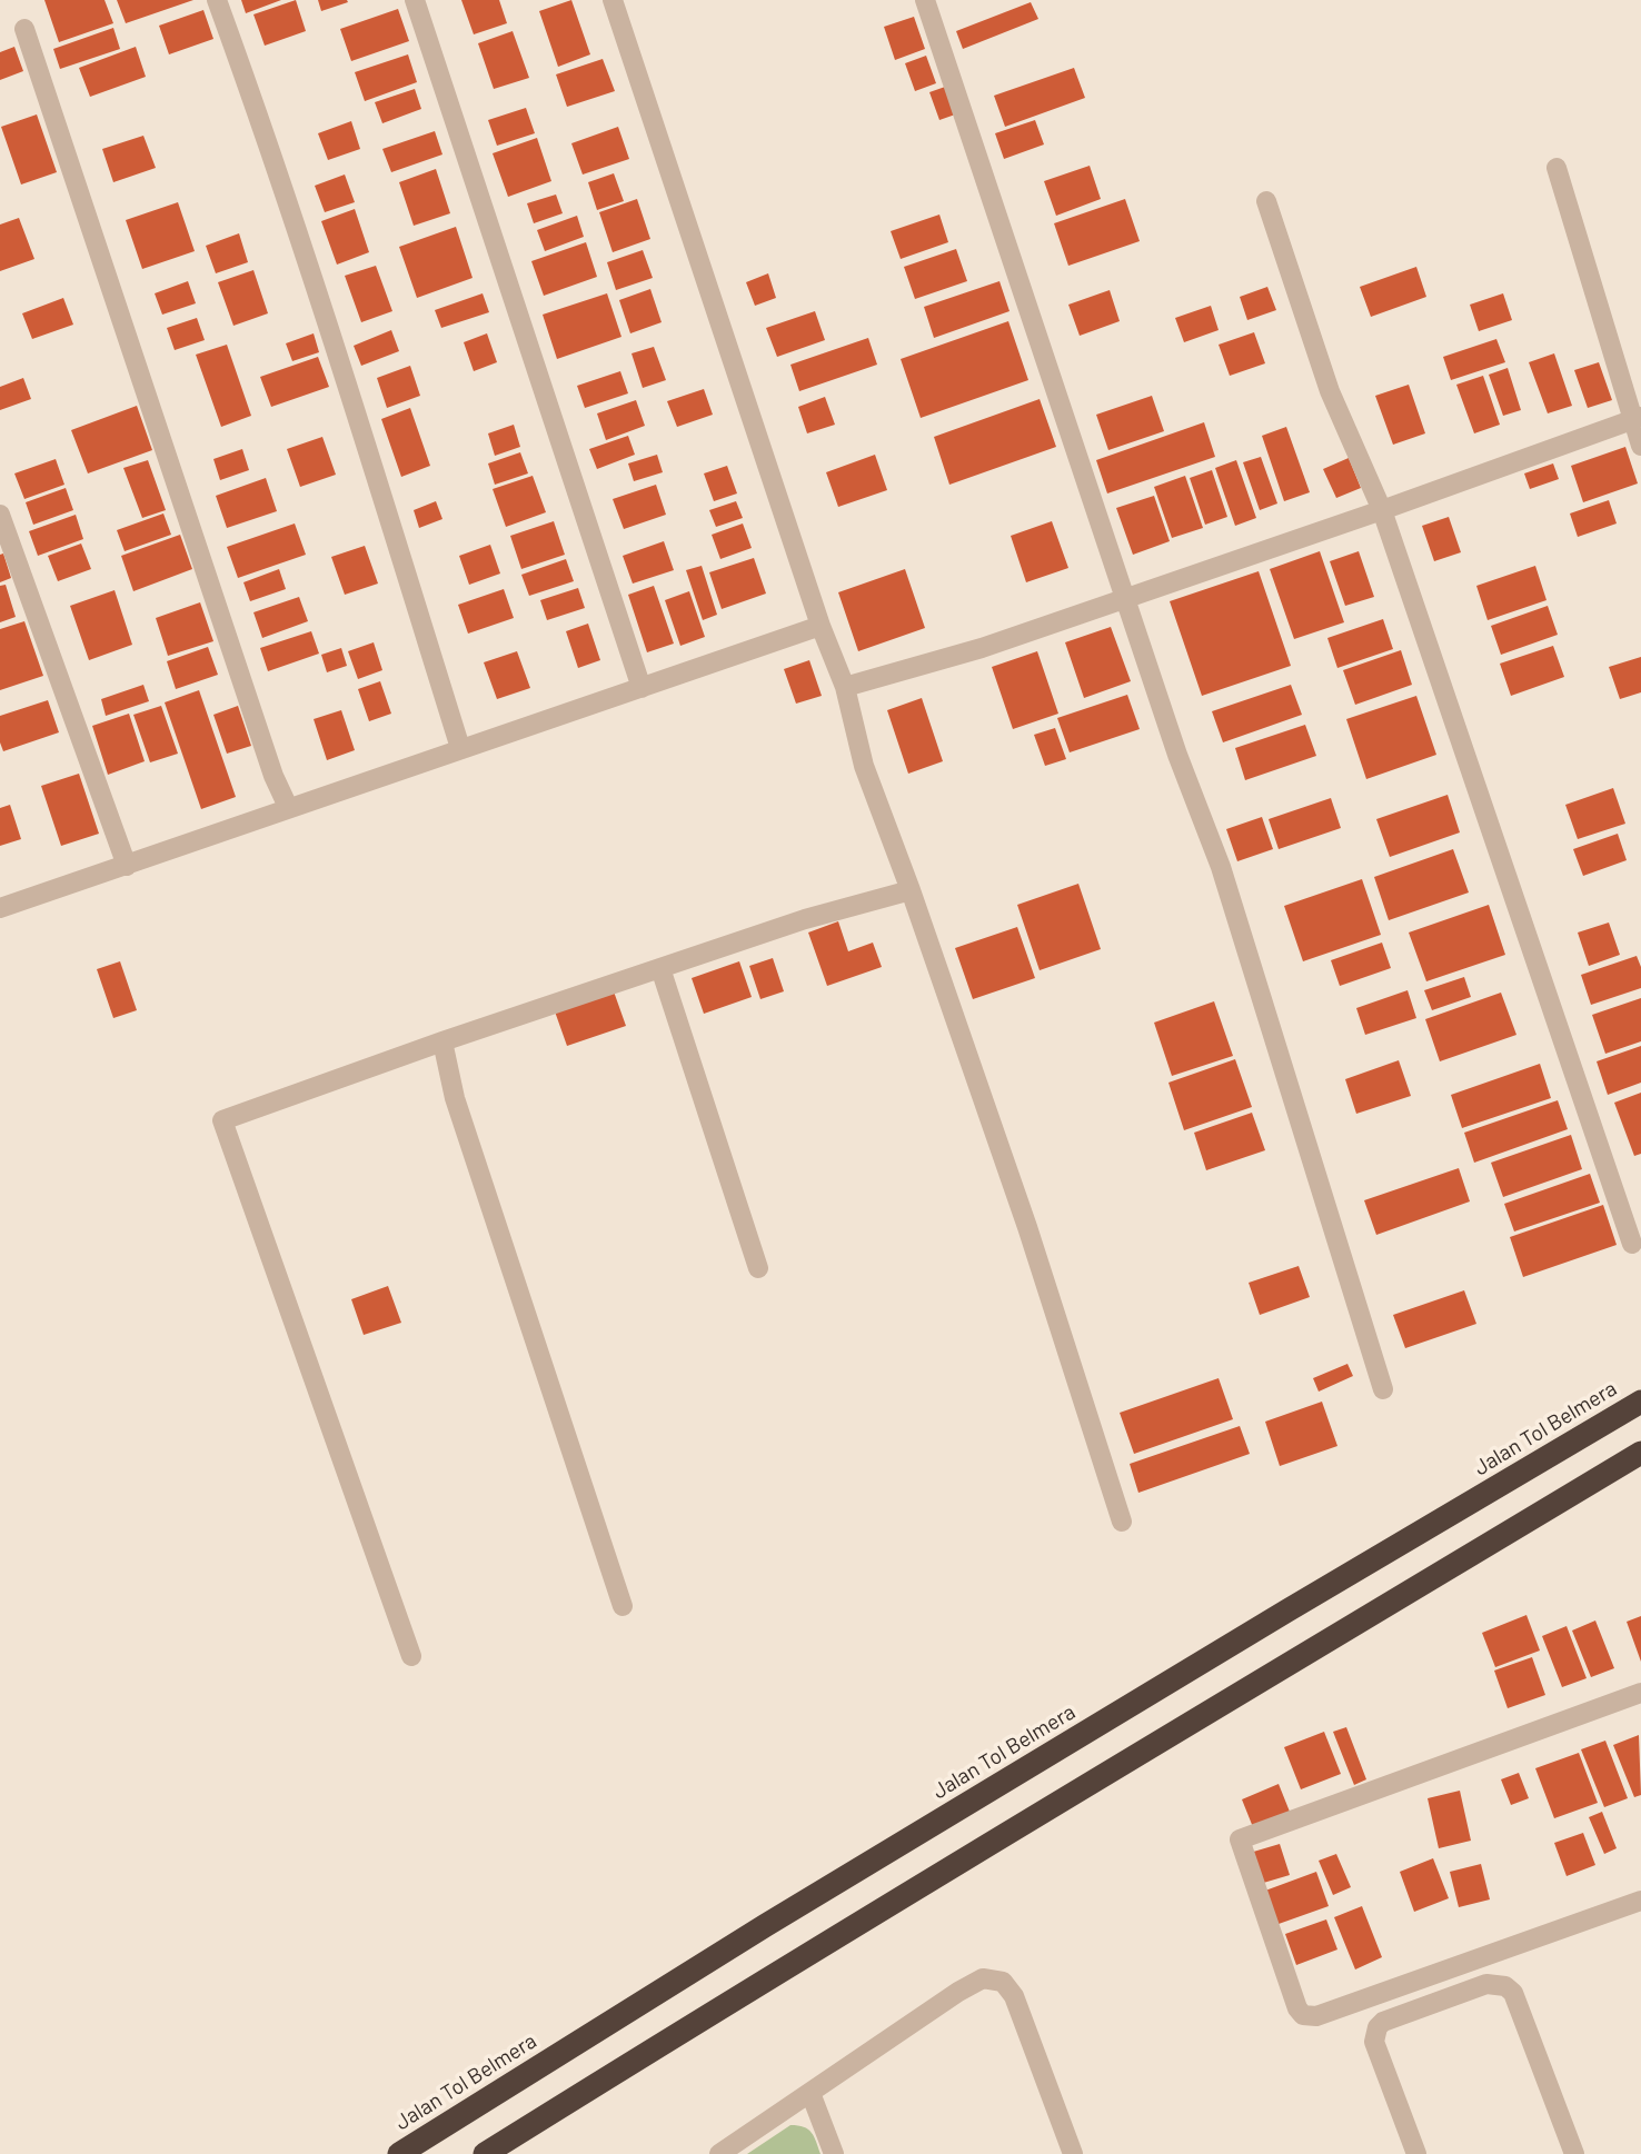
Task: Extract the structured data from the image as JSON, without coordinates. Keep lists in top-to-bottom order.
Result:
{
  "streets": {
    "highway": ["Jalan Tol Belmera"]
  }
}
